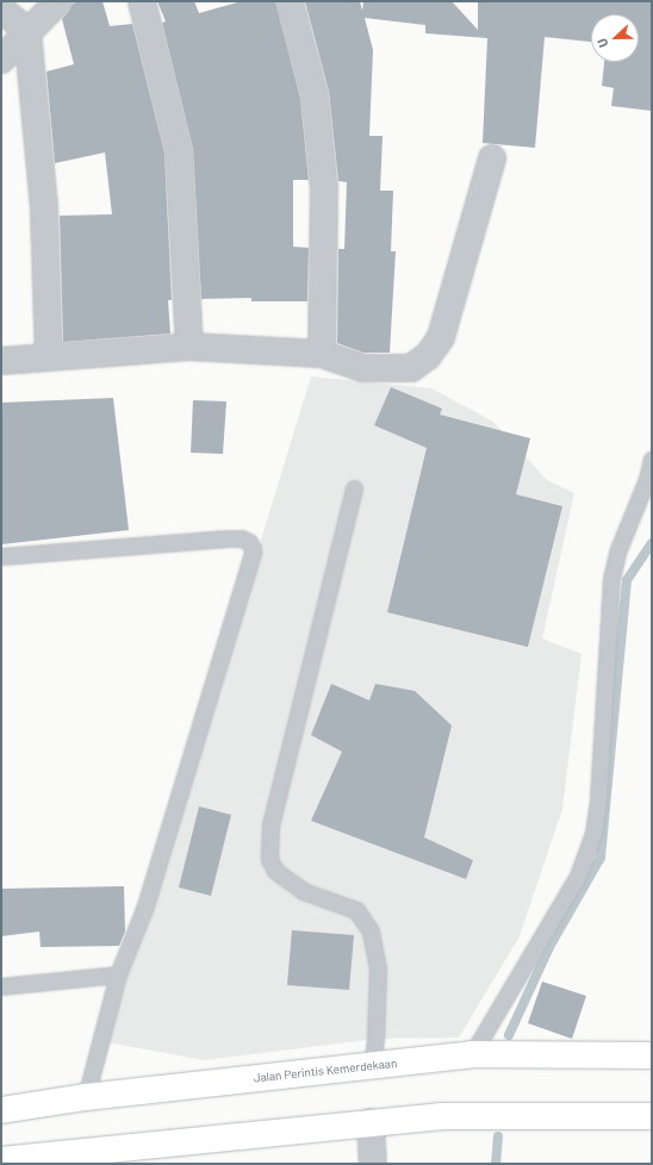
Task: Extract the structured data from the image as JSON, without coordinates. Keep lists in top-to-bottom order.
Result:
{
  "streets": {
    "highway": ["Jalan Perintis Kemerdekaan"]
  },
  "north": "left"
}
